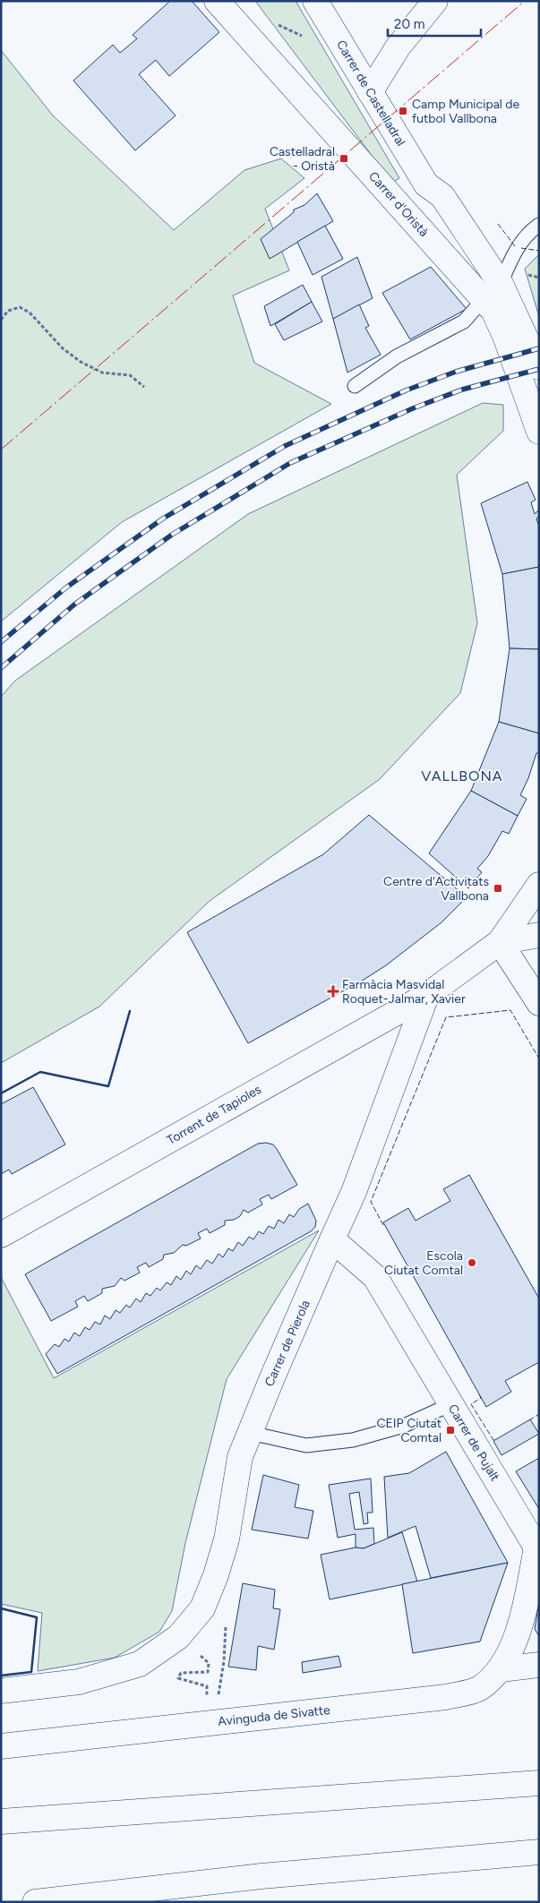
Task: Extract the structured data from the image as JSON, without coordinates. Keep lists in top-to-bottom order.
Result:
{
  "streets": {
    "main road": [
      "Carrer de Castelladral",
      "Carrer d'Oristà",
      "Torrent de Tapioles",
      "Carrer de Pierola",
      "Carrer de Pujalt",
      "Avinguda de Sivatte"
    ]
  },
  "crossings": [
    ["Carrer de Castelladral", "Carrer d'Oristà"],
    ["Torrent de Tapioles", "Carrer de Pierola"],
    ["Carrer de Pierola", "Carrer de Pujalt"],
    ["Carrer de Pujalt", "Avinguda de Sivatte"]
  ],
  "districts": ["VALLBONA"],
  "places": {
    "transit": [
      "Camp Municipal de futbol Vallbona",
      "Castelladral - Oristà",
      "Centre d'Activitats Vallbona",
      "CEIP Ciutat Comtal"
    ],
    "health": ["Farmàcia Masvidal Roquet-Jalmar, Xavier"],
    "other": ["Escola Ciutat Comtal"]
  },
  "scale_bar": "20 m"
}
